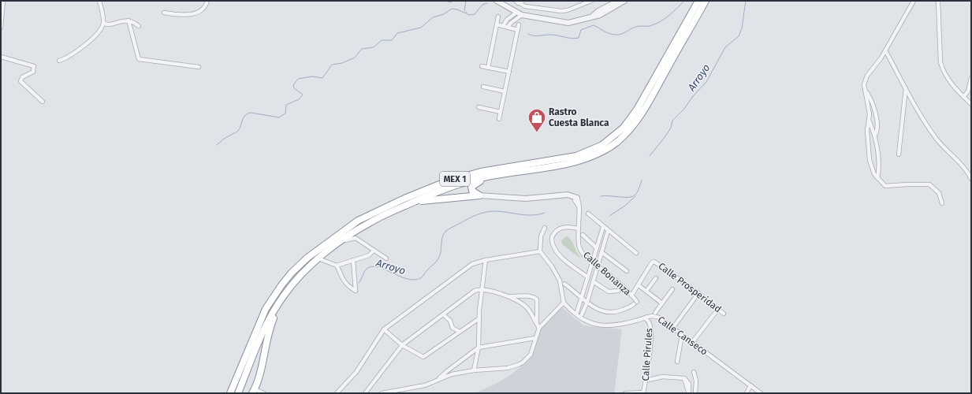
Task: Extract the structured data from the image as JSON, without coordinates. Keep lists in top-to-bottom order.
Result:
{
  "streets": {
    "highway": ["MEX 1"],
    "street": [
      "Calle Bonanza",
      "Calle Prosperidad",
      "Calle Canseco",
      "Calle Pirules"
    ]
  },
  "crossings": [
    ["Calle Canseco", "Calle Pirules"]
  ],
  "water": ["Arroyo"],
  "places": {
    "shop": ["Rastro Cuesta Blanca"]
  }
}
